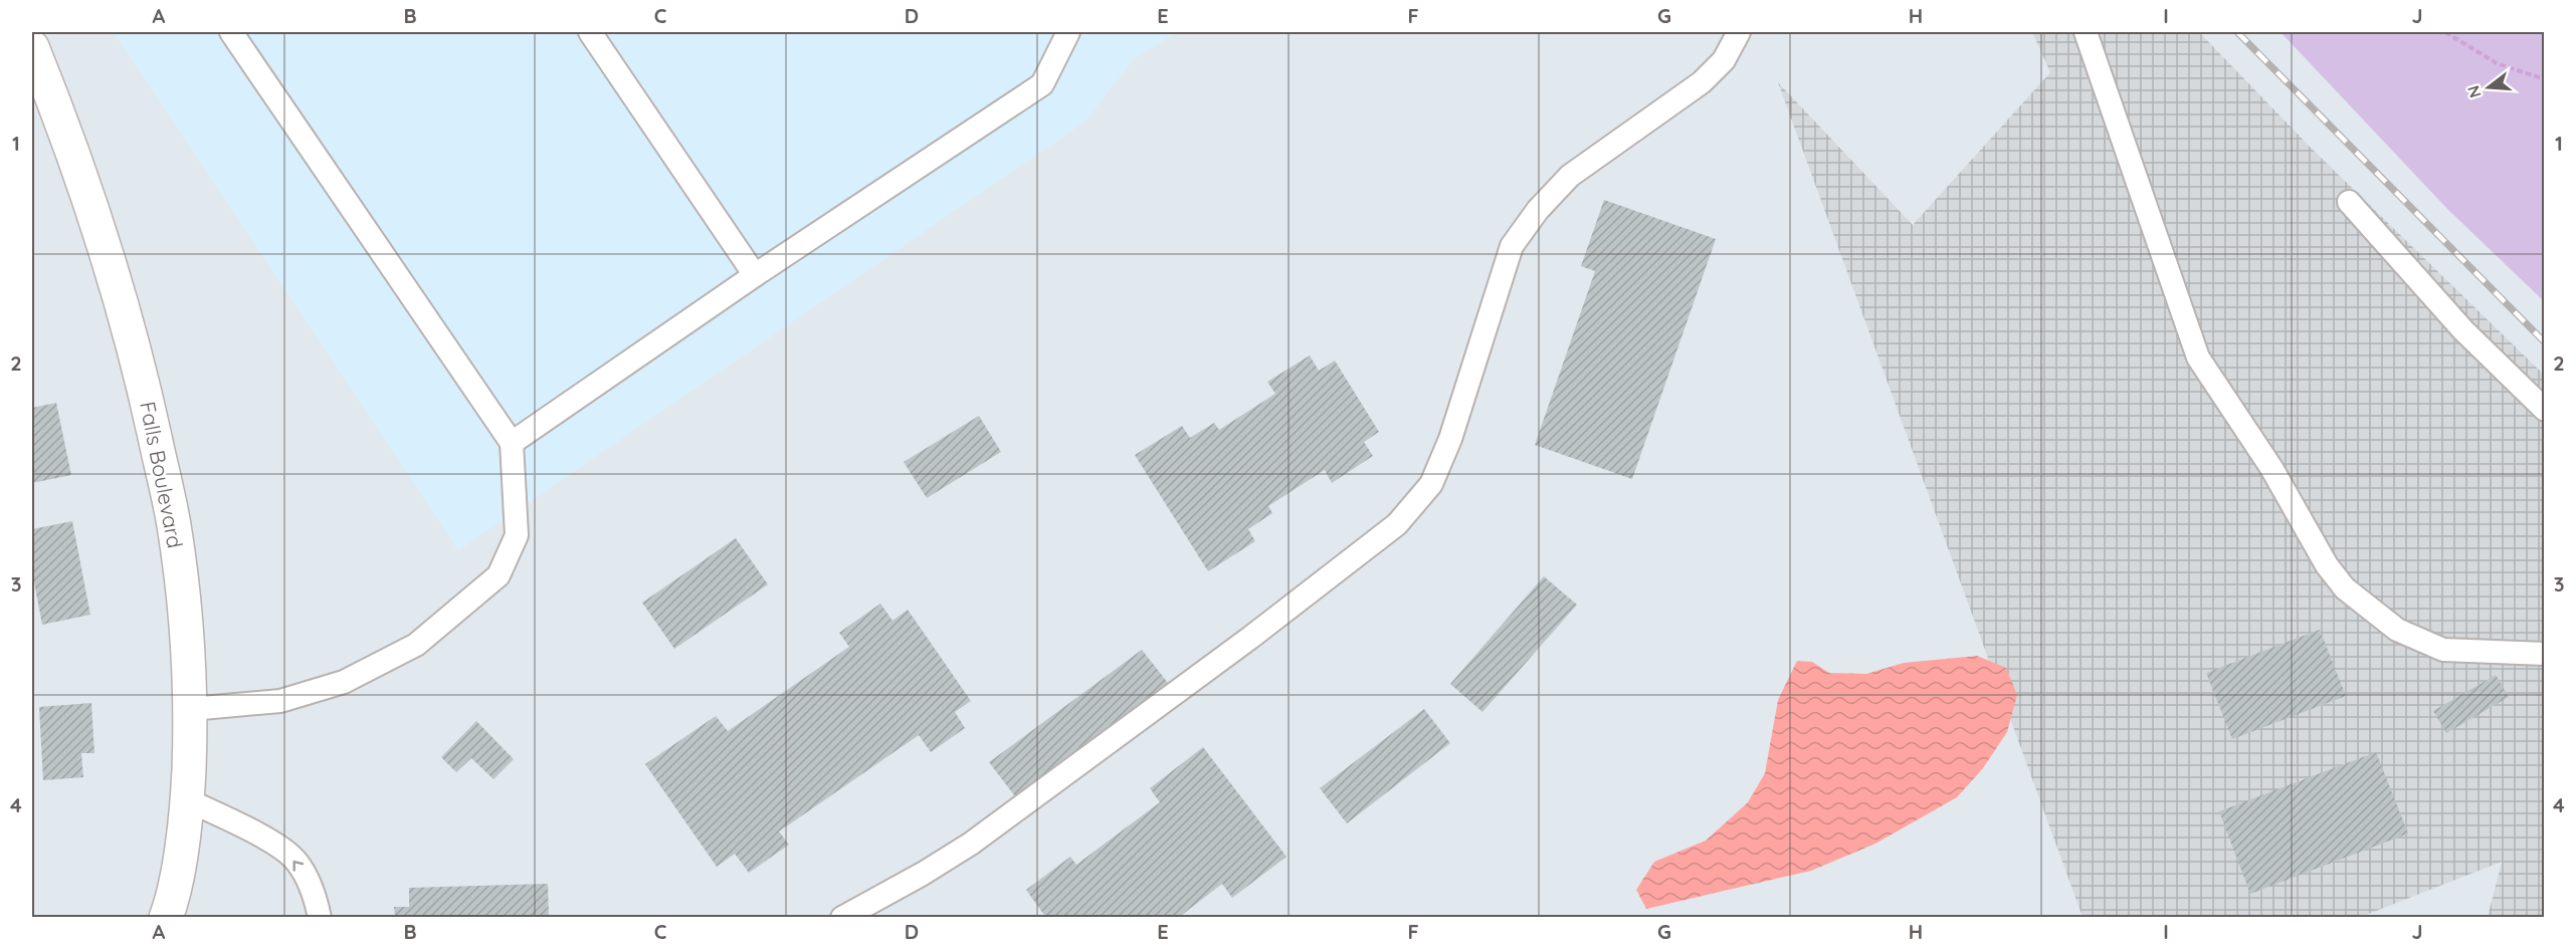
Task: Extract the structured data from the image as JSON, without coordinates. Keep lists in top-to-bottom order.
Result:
{
  "streets": {
    "street": ["Falls Boulevard"]
  },
  "north": "left",
  "grid": {
    "columns": [
      "A",
      "B",
      "C",
      "D",
      "E",
      "F",
      "G",
      "H",
      "I",
      "J"
    ],
    "rows": [
      "1",
      "2",
      "3",
      "4"
    ]
  }
}
